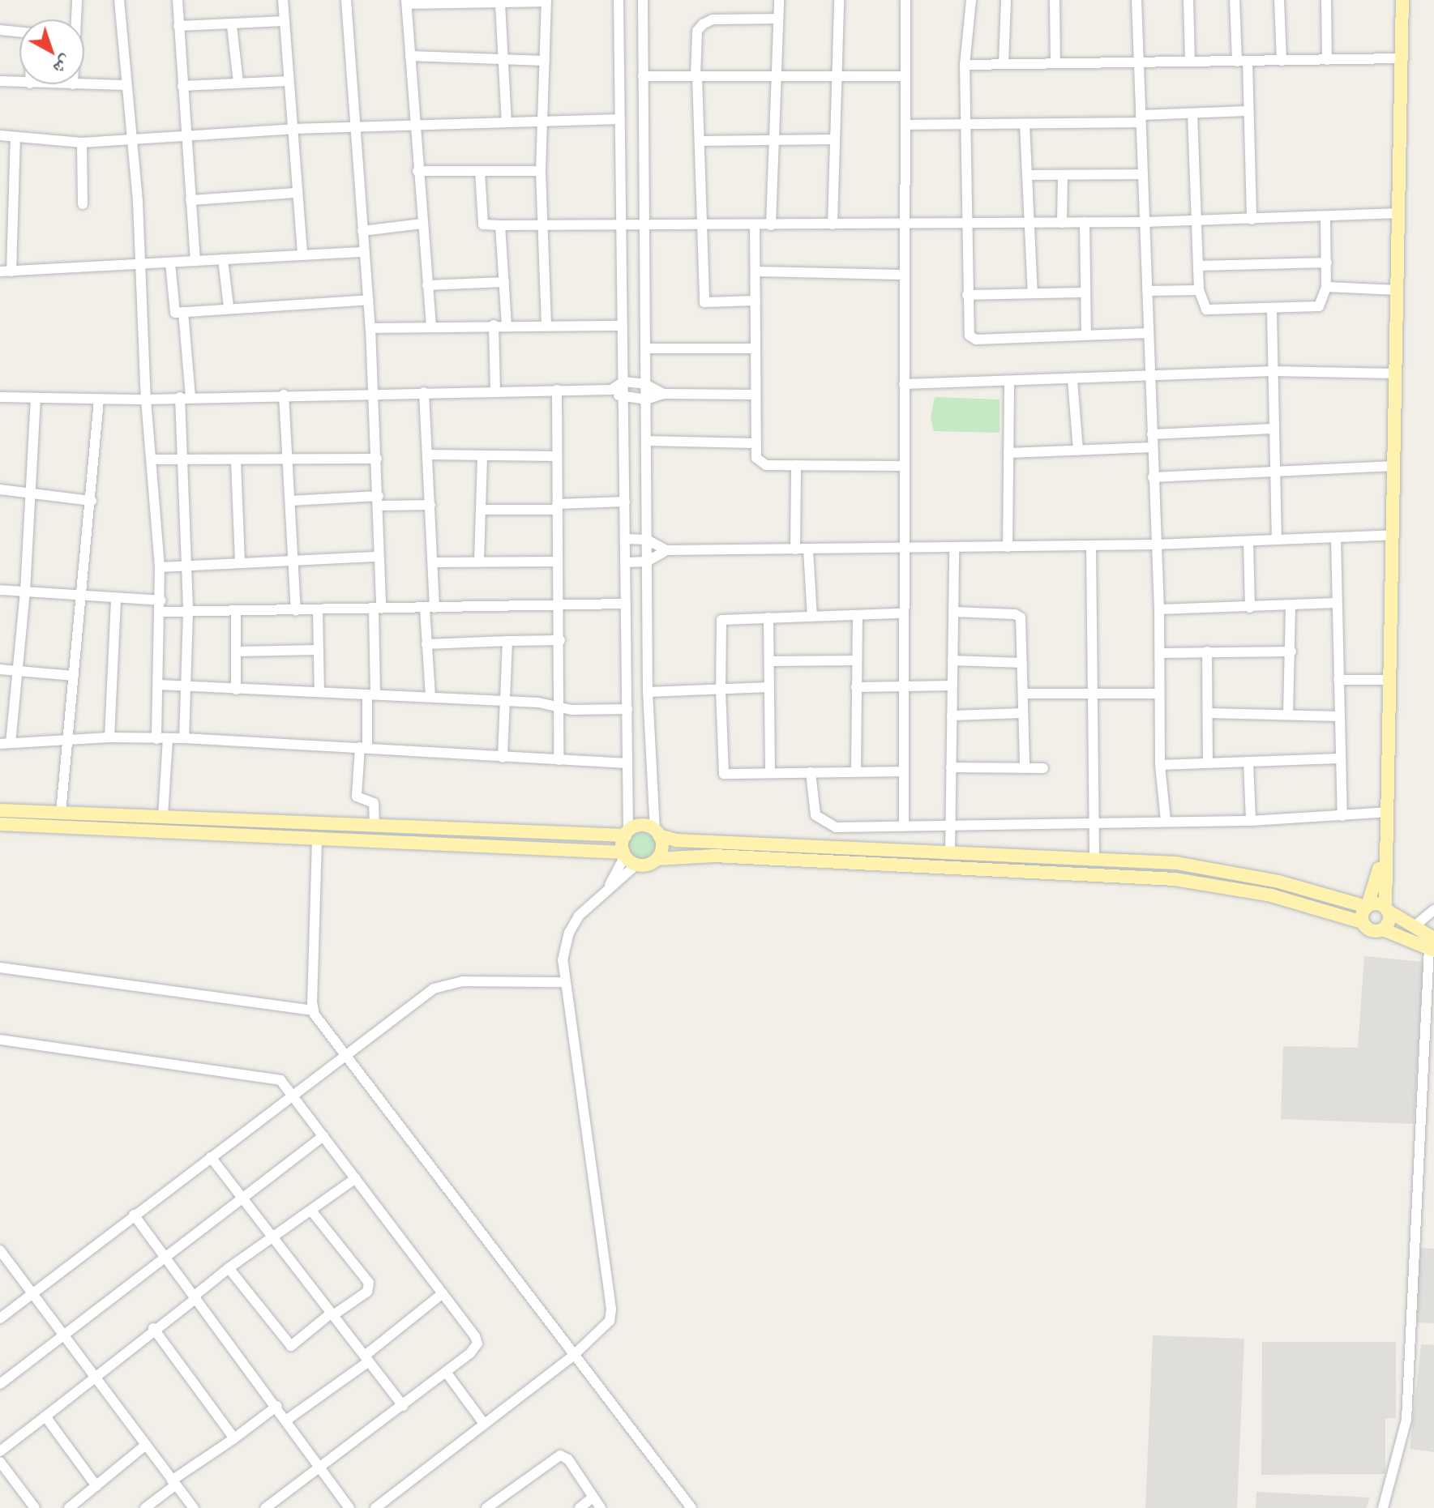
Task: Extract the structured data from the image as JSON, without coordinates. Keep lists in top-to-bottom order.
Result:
{
  "north": "bottom right"
}
